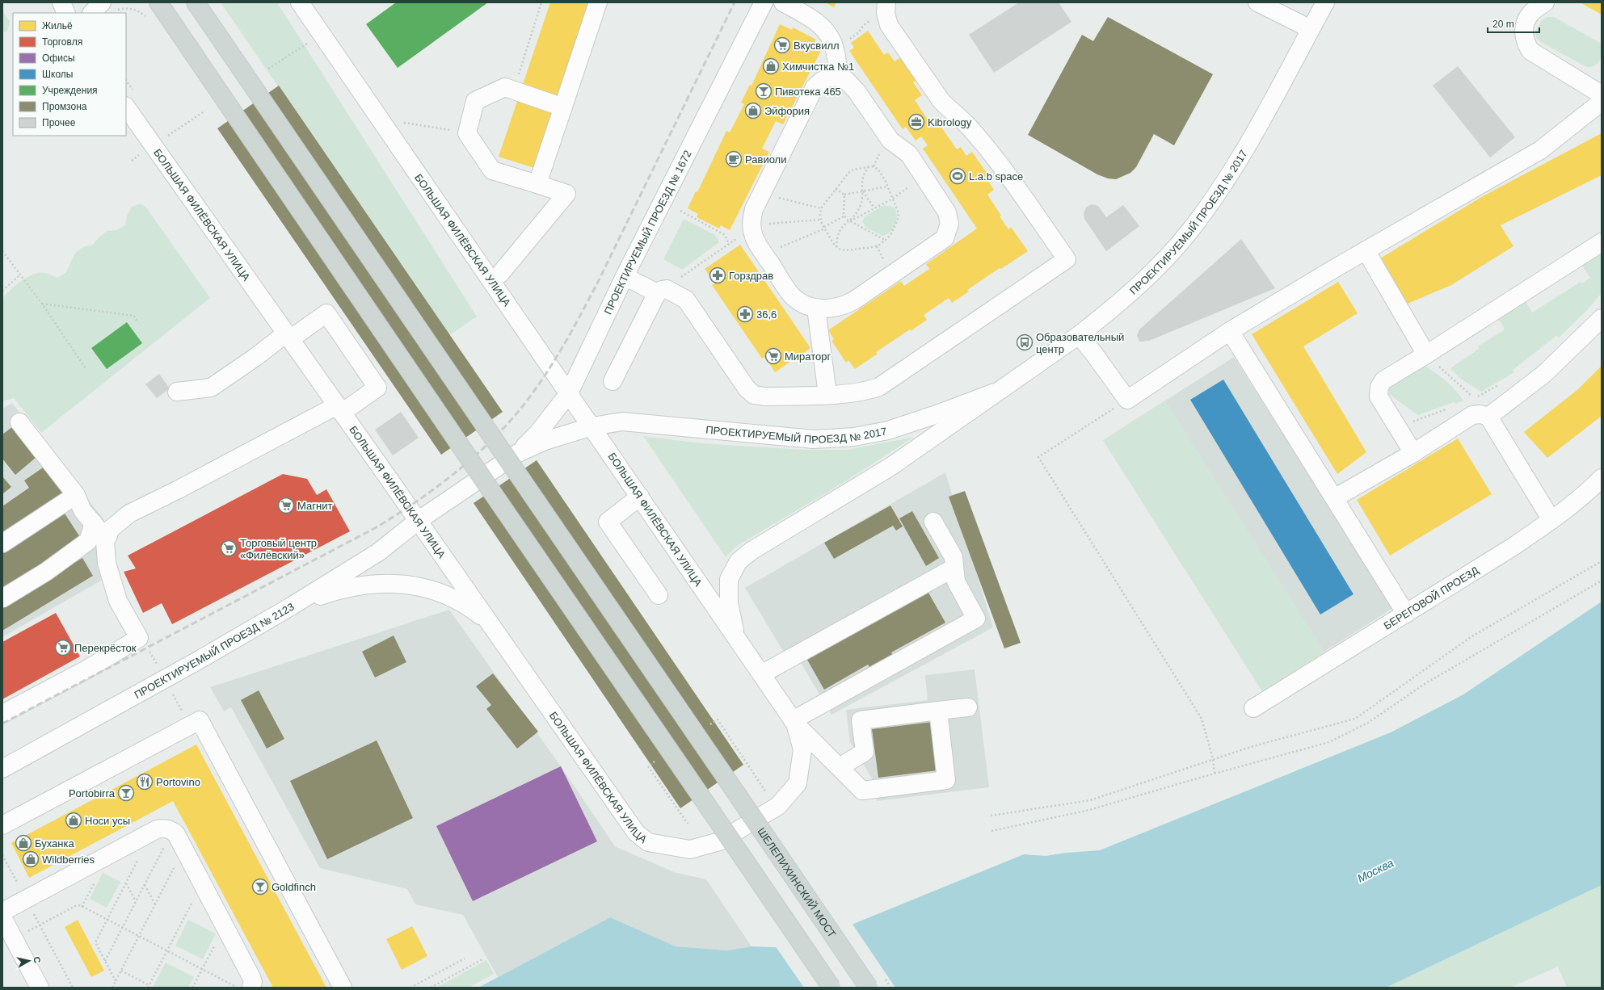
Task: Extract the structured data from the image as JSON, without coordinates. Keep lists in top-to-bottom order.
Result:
{
  "streets": {
    "main road": ["ШЕЛЕПИХИНСКИЙ МОСТ"],
    "street": [
      "БОЛЬШАЯ ФИЛЁВСКАЯ УЛИЦА",
      "ПРОЕКТИРУЕМЫЙ ПРОЕЗД № 2017",
      "ПРОЕКТИРУЕМЫЙ ПРОЕЗД № 1672",
      "БЕРЕГОВОЙ ПРОЕЗД",
      "ПРОЕКТИРУЕМЫЙ ПРОЕЗД № 2123"
    ]
  },
  "crossings": [
    ["БОЛЬШАЯ ФИЛЁВСКАЯ УЛИЦА", "ПРОЕКТИРУЕМЫЙ ПРОЕЗД № 2017"],
    ["БОЛЬШАЯ ФИЛЁВСКАЯ УЛИЦА", "ПРОЕКТИРУЕМЫЙ ПРОЕЗД № 1672"],
    ["БОЛЬШАЯ ФИЛЁВСКАЯ УЛИЦА", "ПРОЕКТИРУЕМЫЙ ПРОЕЗД № 2123"],
    ["ПРОЕКТИРУЕМЫЙ ПРОЕЗД № 2017", "ПРОЕКТИРУЕМЫЙ ПРОЕЗД № 1672"],
    ["ПРОЕКТИРУЕМЫЙ ПРОЕЗД № 2017", "ПРОЕКТИРУЕМЫЙ ПРОЕЗД № 2123"],
    ["ПРОЕКТИРУЕМЫЙ ПРОЕЗД № 1672", "ПРОЕКТИРУЕМЫЙ ПРОЕЗД № 2123"]
  ],
  "water": ["Москва"],
  "places": {
    "supermarket": [
      "Вкусвилл",
      "Мираторг",
      "Магнит",
      "Торговый центр «Филёвский»",
      "Перекрёсток"
    ],
    "shop": [
      "Химчистка №1",
      "Эйфория",
      "Носи усы",
      "Буханка",
      "Wildberries"
    ],
    "bar": ["Пивотека 465", "Portobirra", "Goldfinch"],
    "office": ["Kibrology"],
    "cafe": ["Равиоли"],
    "sports": ["L.a.b space"],
    "pharmacy": ["Горздрав", "36,6"],
    "bus stop": ["Образовательный центр"],
    "restaurant": ["Portovino"]
  },
  "legend": [
    "Жильё",
    "Торговля",
    "Офисы",
    "Школы",
    "Учреждения",
    "Промзона",
    "Прочее"
  ],
  "scale_bar": "20 m",
  "north": "right"
}
